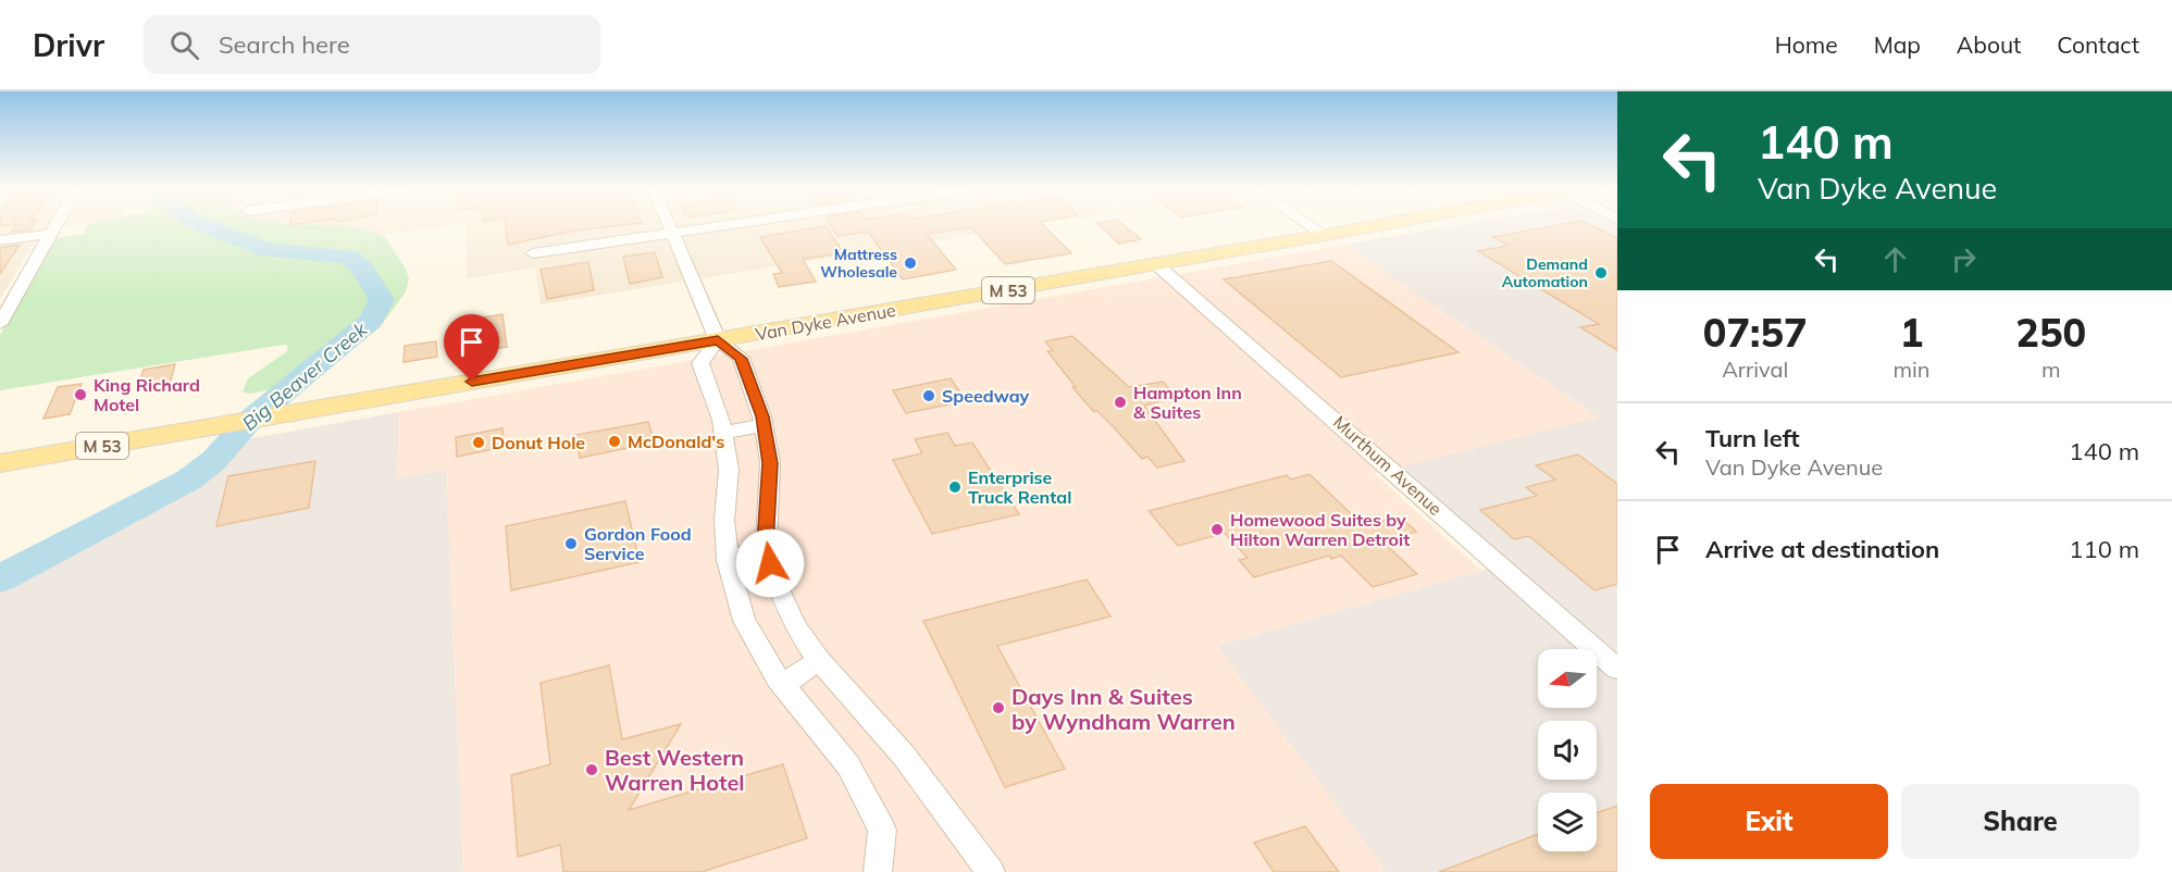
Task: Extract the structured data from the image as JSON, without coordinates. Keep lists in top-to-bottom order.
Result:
{
  "streets": {
    "main road": ["M 53", "Van Dyke Avenue"],
    "street": ["Murthum Avenue"]
  },
  "crossings": [
    ["Van Dyke Avenue", "Murthum Avenue"]
  ],
  "water": ["Big Beaver Creek"],
  "places": [
    "Mattress Wholesale",
    "Demand Automation",
    "King Richard Motel",
    "Speedway",
    "Hampton Inn & Suites",
    "McDonald's",
    "Donut Hole",
    "Enterprise Truck Rental",
    "Homewood Suites by Hilton Warren Detroit",
    "Gordon Food Service",
    "Days Inn & Suites by Wyndham Warren",
    "Best Western Warren Hotel"
  ],
  "north": "left",
  "page": {
    "header": "Drivr",
    "search": "Search here",
    "nav": [
      "Home",
      "Map",
      "About",
      "Contact"
    ],
    "turn": ["140 m", "Van Dyke Avenue"],
    "eta": [
      "07:57",
      "Arrival",
      "1",
      "min",
      "250",
      "m"
    ],
    "list": [
      {
        "name": "Turn left",
        "note": "Van Dyke Avenue",
        "value": "140 m"
      },
      {
        "name": "Arrive at destination",
        "value": "110 m"
      }
    ],
    "buttons": ["Exit", "Share"]
  }
}
